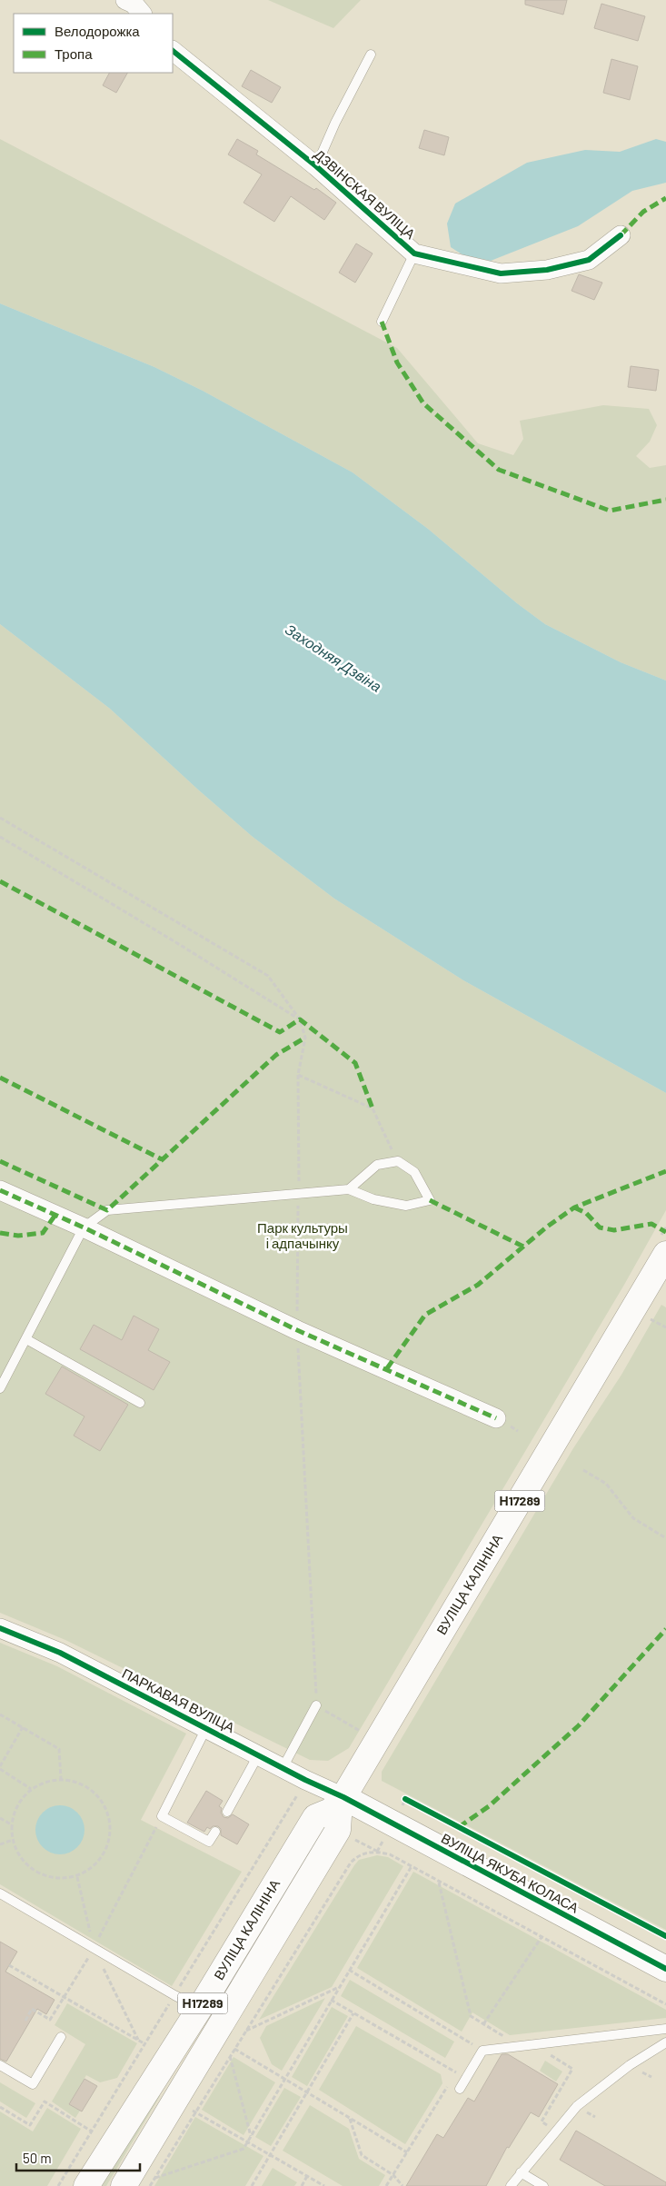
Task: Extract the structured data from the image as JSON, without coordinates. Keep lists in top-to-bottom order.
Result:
{
  "streets": {
    "main road": ["Н17289", "ВУЛІЦА КАЛІНІНА", "ВУЛІЦА ЯКУБА КОЛАСА"],
    "street": ["ДЗВІНСКАЯ ВУЛІЦА", "ПАРКАВАЯ ВУЛІЦА"]
  },
  "crossings": [
    ["ВУЛІЦА КАЛІНІНА", "ПАРКАВАЯ ВУЛІЦА"],
    ["ВУЛІЦА КАЛІНІНА", "ВУЛІЦА ЯКУБА КОЛАСА"],
    ["ПАРКАВАЯ ВУЛІЦА", "ВУЛІЦА ЯКУБА КОЛАСА"]
  ],
  "water": ["Заходняя Дзвіна"],
  "parks": ["Парк культуры і адпачынку"],
  "legend": ["Велодорожка", "Тропа"],
  "scale_bar": "50 m"
}
